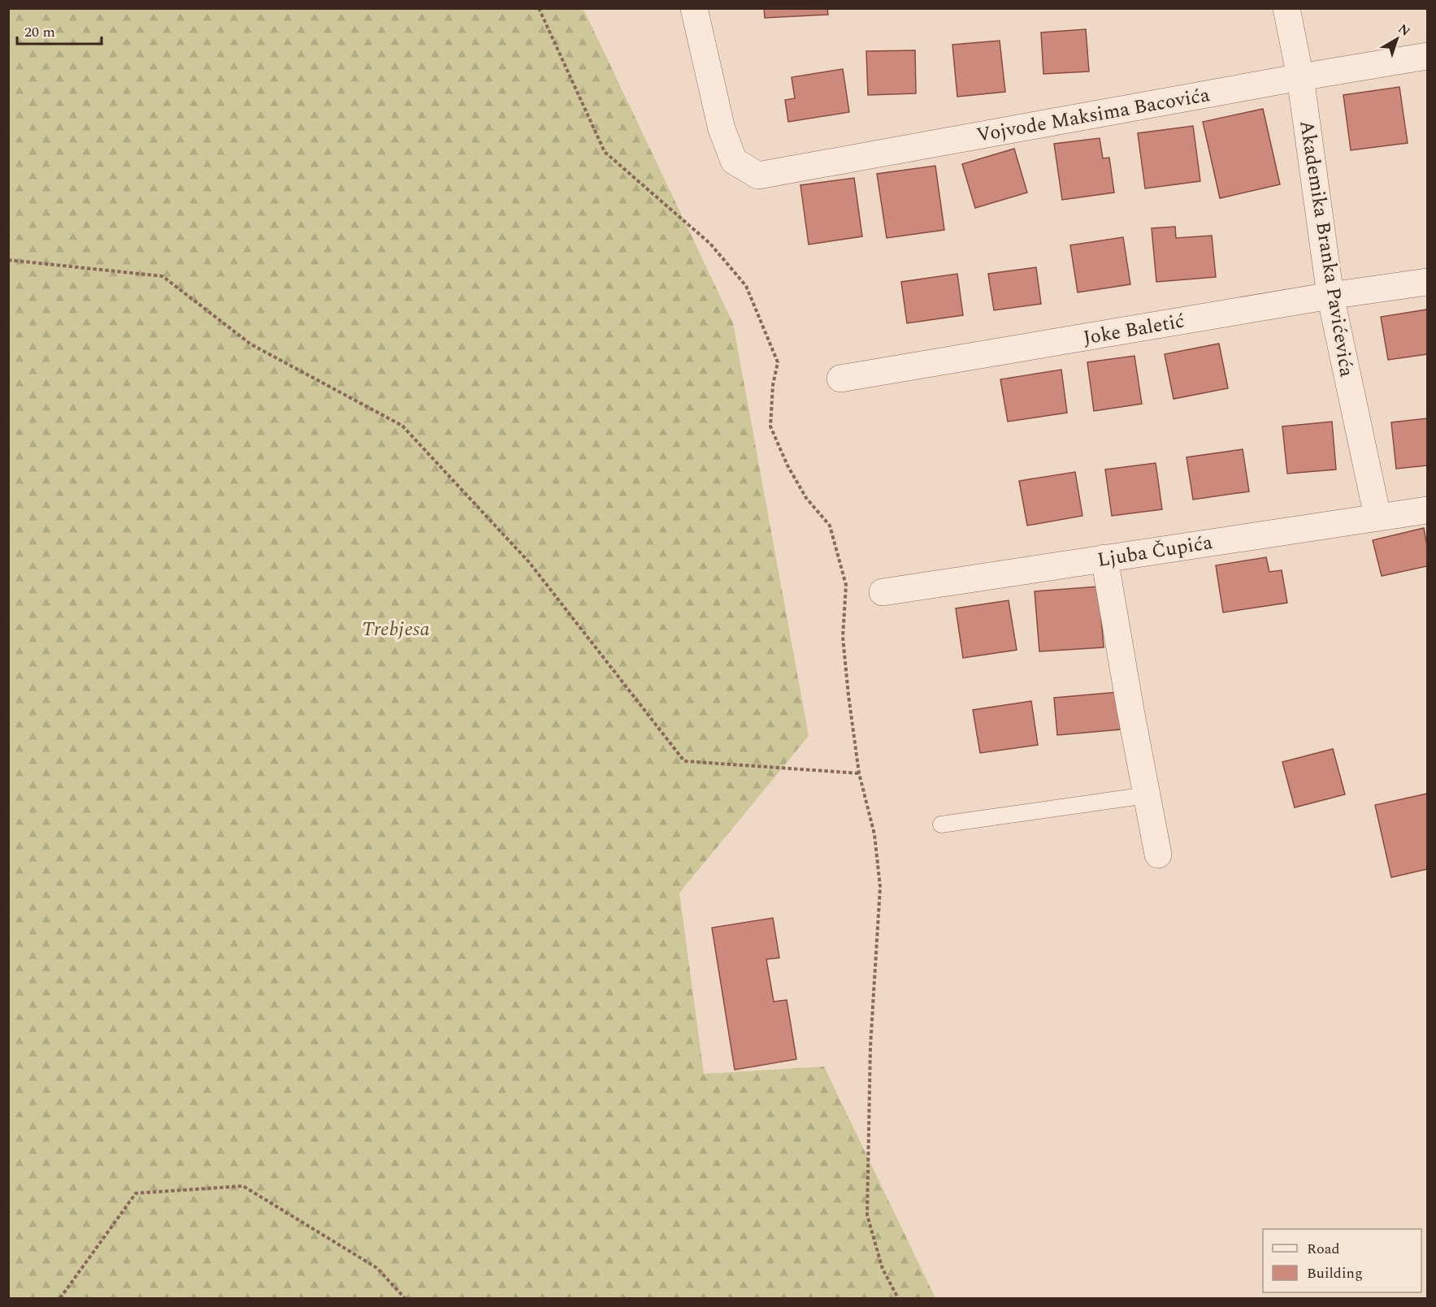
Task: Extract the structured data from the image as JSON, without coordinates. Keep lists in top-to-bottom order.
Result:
{
  "streets": {
    "street": [
      "Vojvode Maksima Bacovića",
      "Akademika Branka Pavićevića",
      "Joke Baletić",
      "Ljuba Čupića"
    ]
  },
  "crossings": [
    ["Vojvode Maksima Bacovića", "Akademika Branka Pavićevića"],
    ["Akademika Branka Pavićevića", "Joke Baletić"],
    ["Akademika Branka Pavićevića", "Ljuba Čupića"]
  ],
  "parks": ["Trebjesa"],
  "legend": ["Road", "Building"],
  "scale_bar": "20 m",
  "north": "top right"
}
